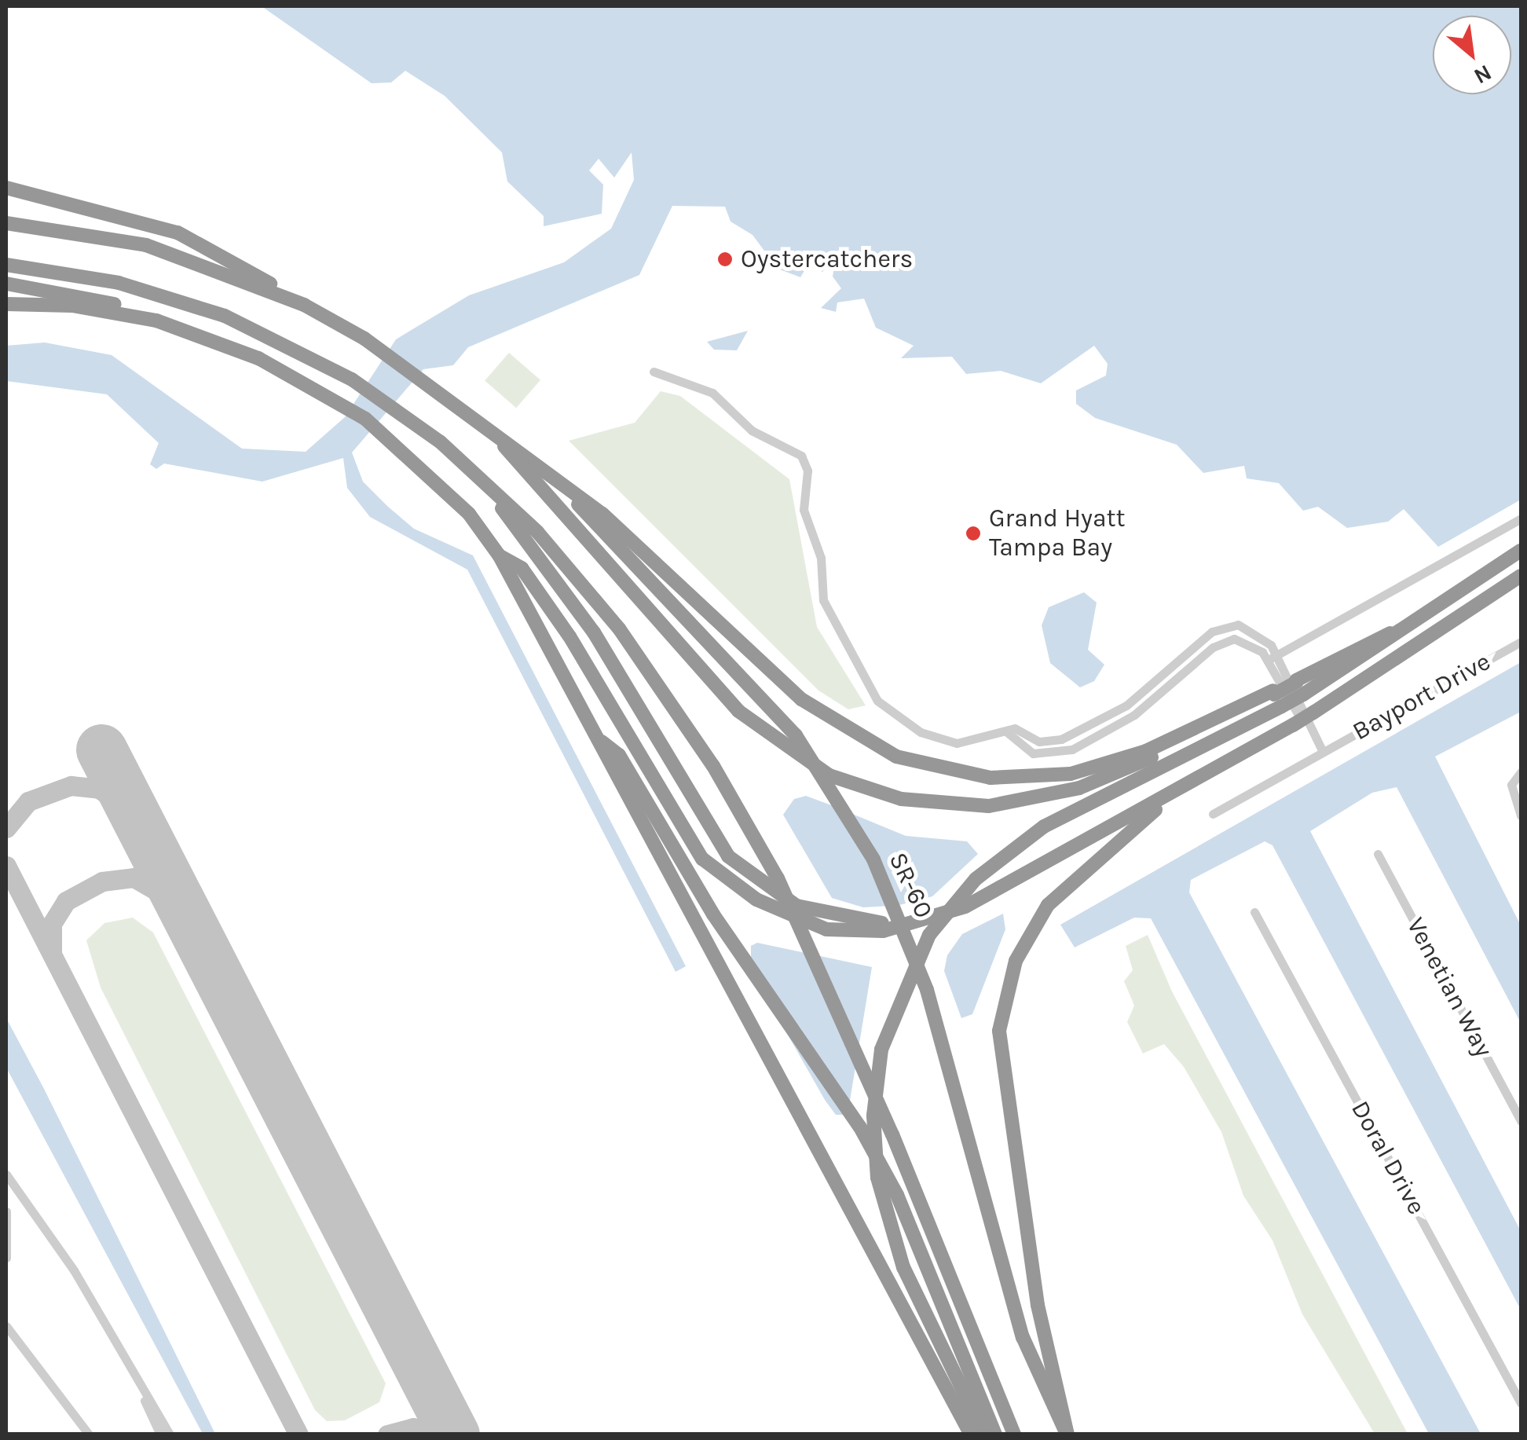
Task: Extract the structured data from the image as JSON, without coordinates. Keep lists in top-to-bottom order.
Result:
{
  "streets": {
    "highway": ["SR-60"],
    "street": ["Bayport Drive", "Venetian Way", "Doral Drive"]
  },
  "places": ["Oystercatchers", "Grand Hyatt Tampa Bay"],
  "north": "bottom right"
}
